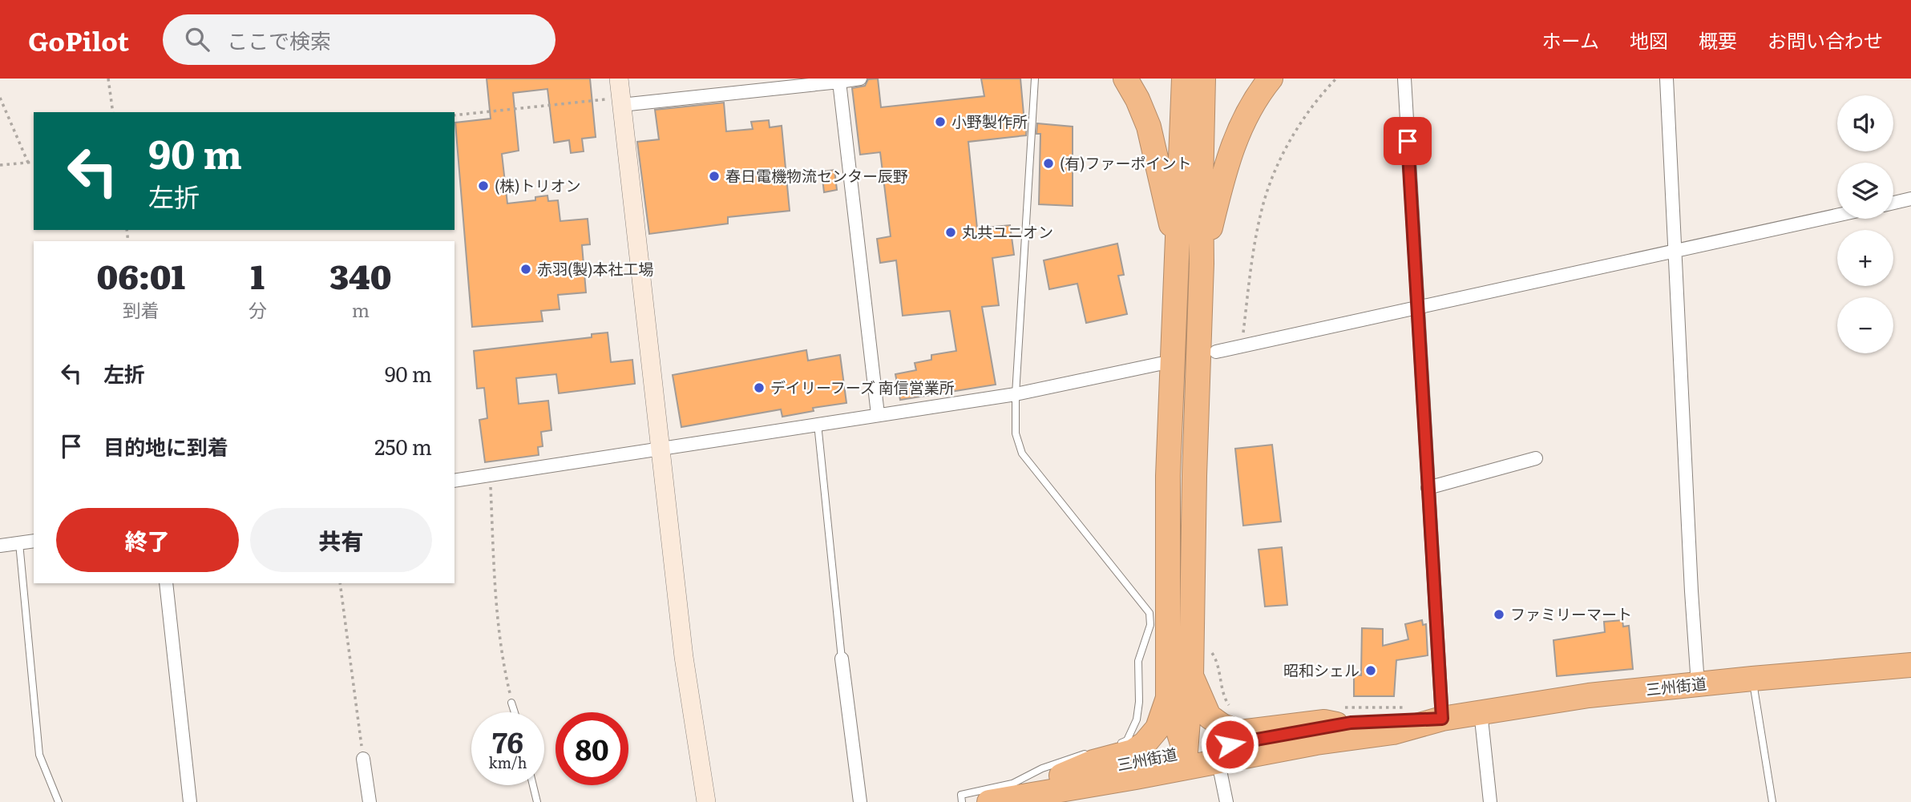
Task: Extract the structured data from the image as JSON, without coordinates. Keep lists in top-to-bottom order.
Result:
{
  "streets": {
    "highway": ["三州街道"]
  },
  "places": [
    "小野製作所",
    "(有)ファーポイント",
    "春日電機物流センター辰野",
    "(株)トリオン",
    "丸共ユニオン",
    "赤羽(製)本社工場",
    "デイリーフーズ 南信営業所",
    "ファミリーマート",
    "昭和シェル"
  ],
  "page": {
    "header": "GoPilot",
    "search": "ここで検索",
    "nav": [
      "ホーム",
      "地図",
      "概要",
      "お問い合わせ"
    ],
    "map_buttons": ["+", "−"],
    "turn": ["90 m", "左折"],
    "eta": [
      "06:01",
      "到着",
      "1",
      "分",
      "340",
      "m"
    ],
    "list": [
      {
        "name": "左折",
        "value": "90 m"
      },
      {
        "name": "目的地に到着",
        "value": "250 m"
      }
    ],
    "buttons": ["終了", "共有"],
    "speed": "76 km/h",
    "limit": "80"
  }
}
